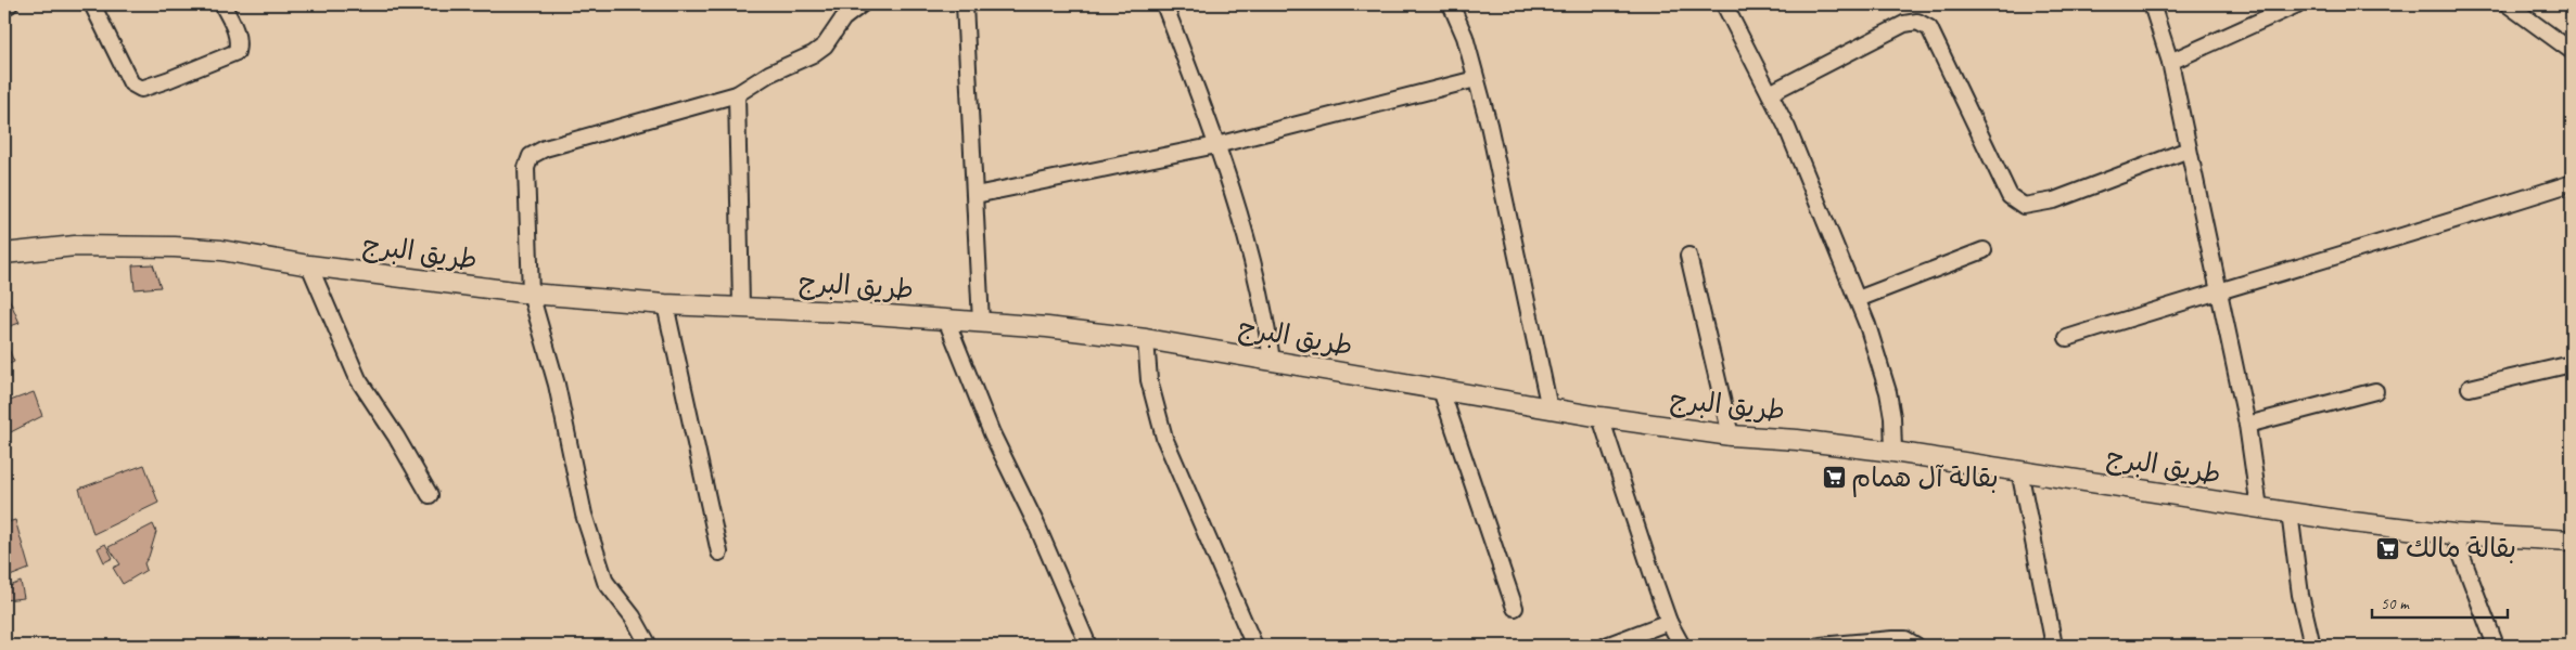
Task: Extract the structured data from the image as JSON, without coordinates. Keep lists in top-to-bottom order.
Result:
{
  "streets": {
    "street": ["طريق البرج"]
  },
  "places": {
    "supermarket": ["بقالة آل همام", "بقالة مالك"]
  },
  "scale_bar": "50 m"
}
